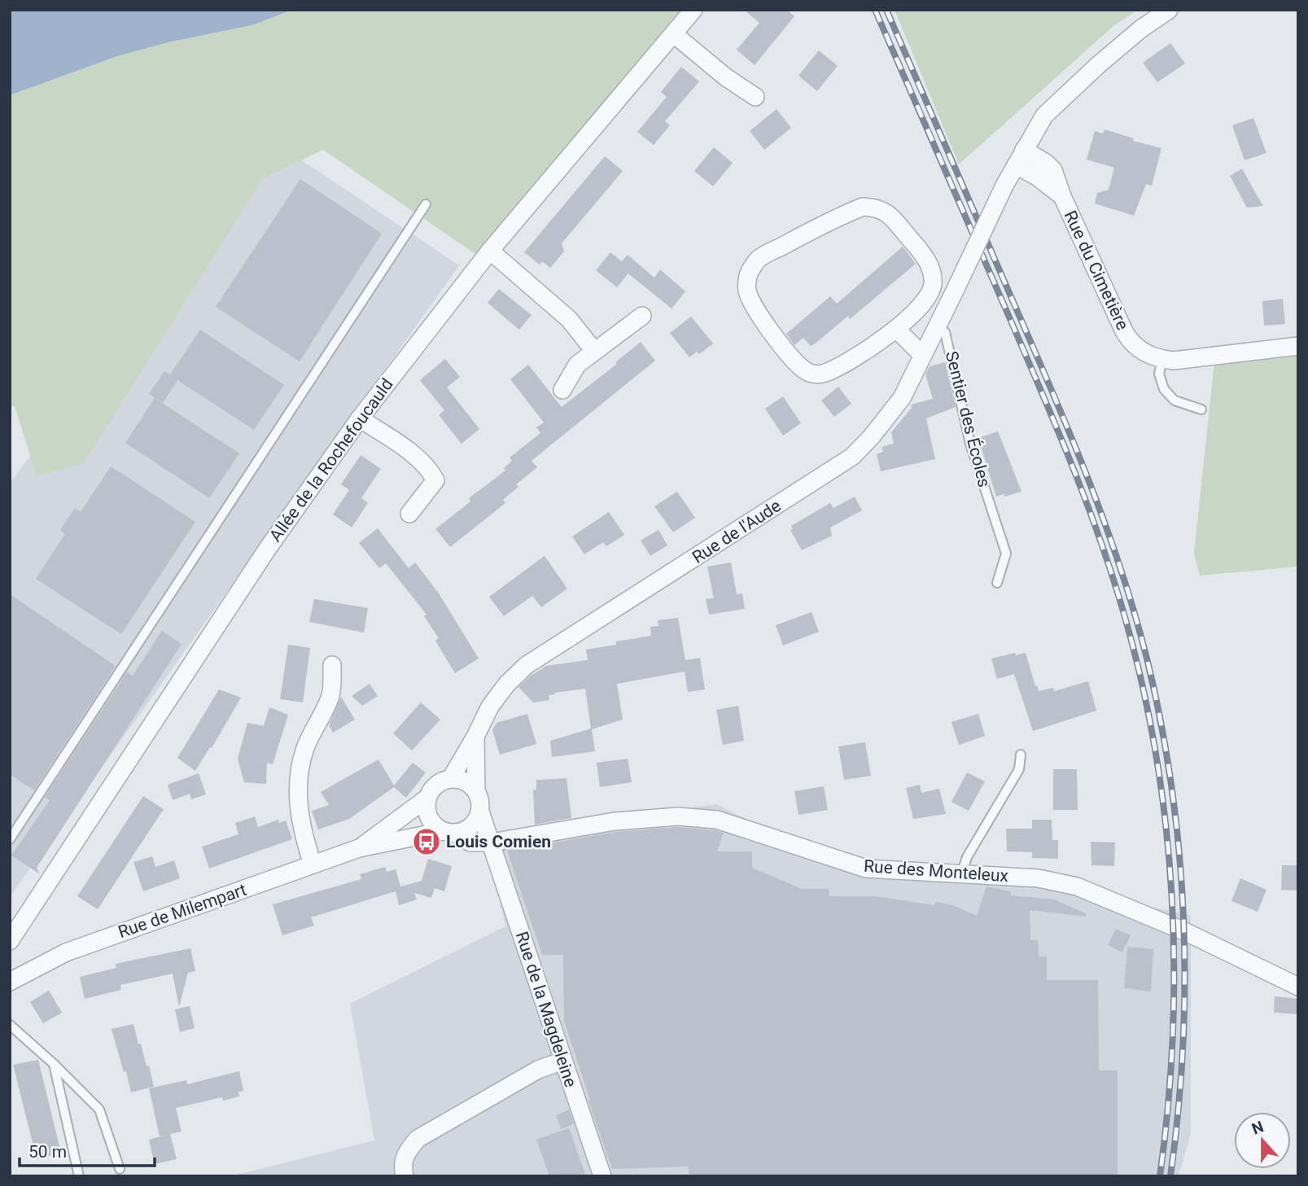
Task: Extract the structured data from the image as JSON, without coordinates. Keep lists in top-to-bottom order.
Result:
{
  "streets": {
    "street": [
      "Rue du Cimetière",
      "Allée de la Rochefoucauld",
      "Rue de l'Aude",
      "Rue des Monteleux",
      "Rue de Milempart",
      "Rue de la Magdeleine"
    ],
    "lane": ["Sentier des Écoles"]
  },
  "crossings": [
    ["Rue du Cimetière", "Rue de l'Aude"],
    ["Sentier des Écoles", "Rue de l'Aude"],
    ["Rue de l'Aude", "Rue des Monteleux"],
    ["Rue de l'Aude", "Rue de Milempart"],
    ["Rue de l'Aude", "Rue de la Magdeleine"],
    ["Rue des Monteleux", "Rue de Milempart"],
    ["Rue des Monteleux", "Rue de la Magdeleine"],
    ["Rue de Milempart", "Rue de la Magdeleine"]
  ],
  "places": {
    "bus stop": ["Louis Comien"]
  },
  "scale_bar": "50 m",
  "north": "top"
}
